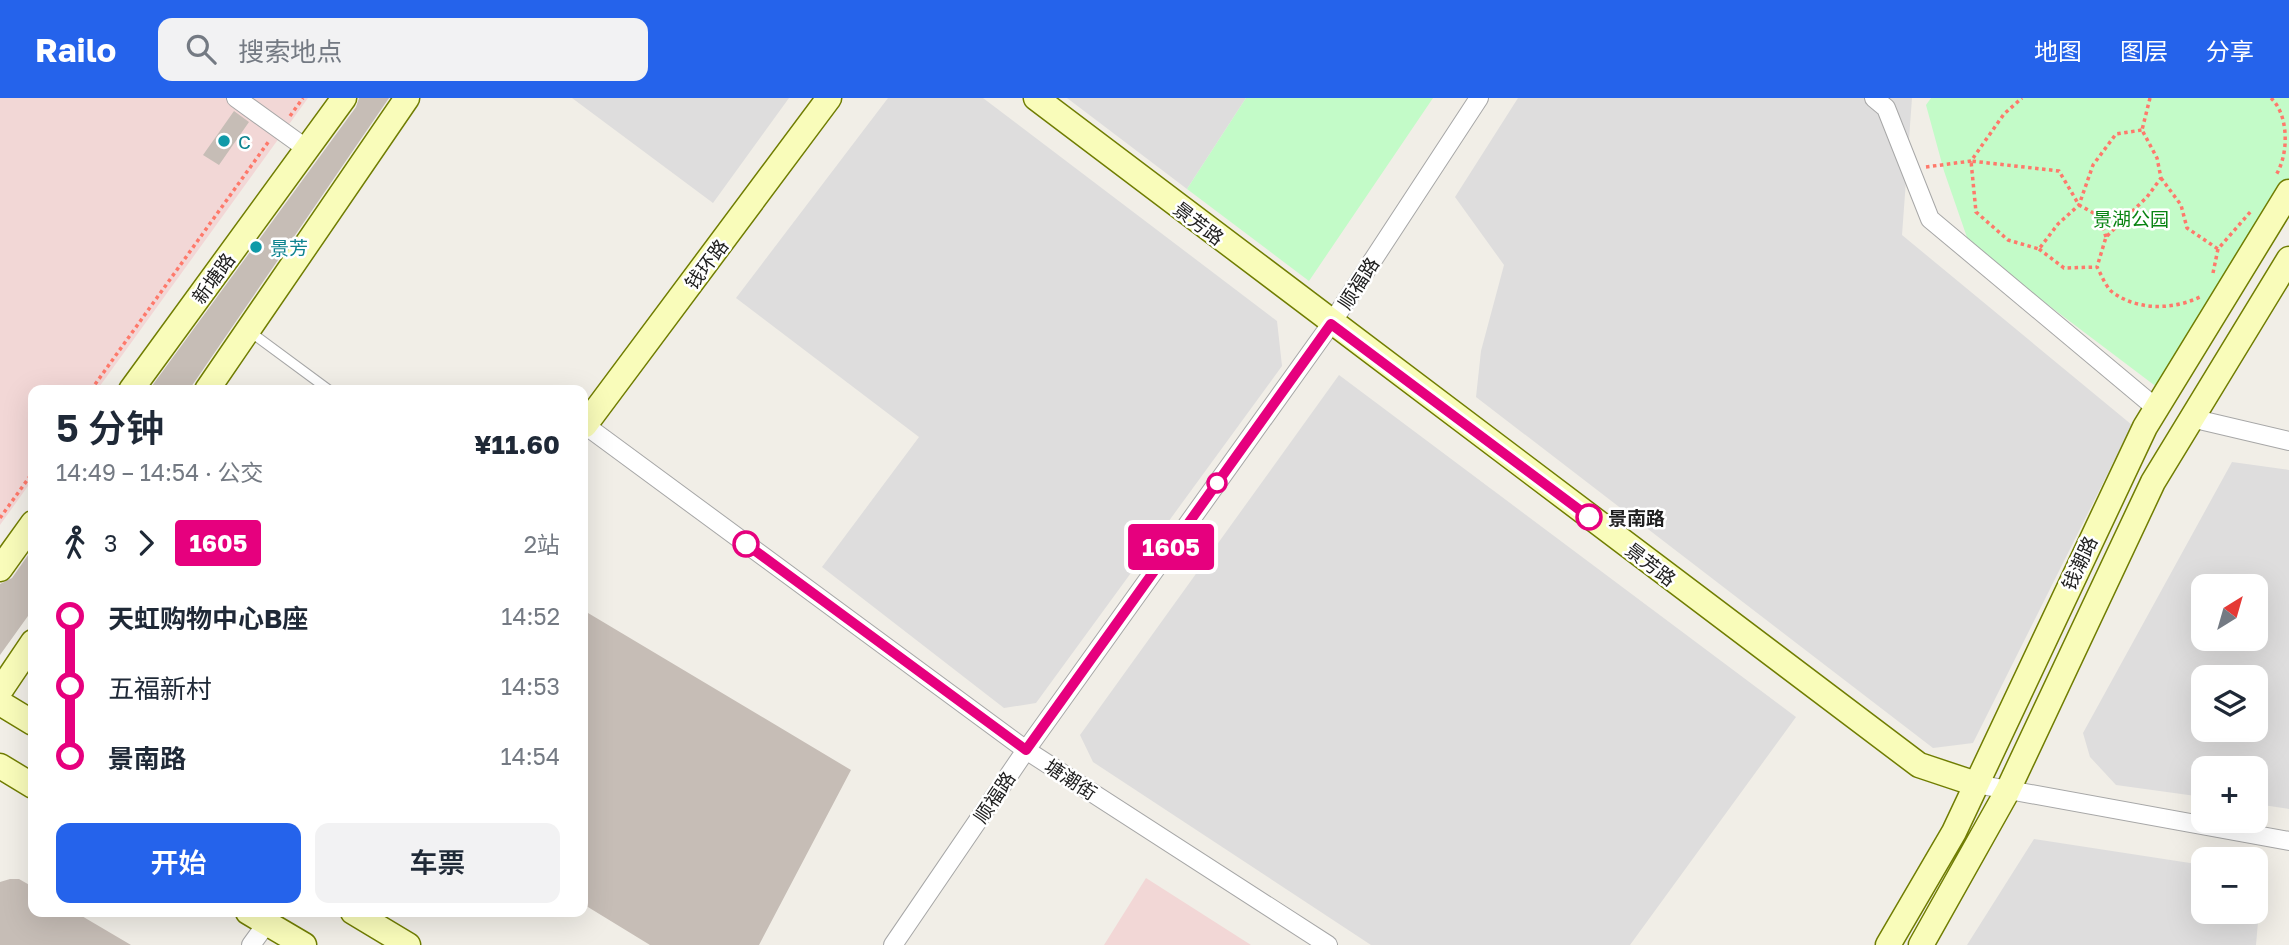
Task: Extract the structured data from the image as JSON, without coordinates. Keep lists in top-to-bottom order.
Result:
{
  "streets": {
    "main road": [
      "景芳路",
      "钱环路",
      "新塘路",
      "钱潮路"
    ],
    "street": ["顺福路", "塘潮街"]
  },
  "crossings": [
    ["景芳路", "顺福路"],
    ["景芳路", "钱潮路"],
    ["顺福路", "塘潮街"]
  ],
  "parks": ["景湖公园"],
  "places": ["C", "景芳", "景南路"],
  "lines": ["bus line 1605"],
  "north": "top right",
  "page": {
    "header": "Railo",
    "search": "搜索地点",
    "nav": ["地图", "图层", "分享"],
    "on_map": "1605",
    "heading": ["5 分钟", "14:49 – 14:54 · 公交", "¥11.60"],
    "legs": ["3", "1605", "2站"],
    "map_buttons": ["+", "−"],
    "list": [
      {
        "name": "天虹购物中心B座",
        "value": "14:52"
      },
      {
        "name": "五福新村",
        "value": "14:53"
      },
      {
        "name": "景南路",
        "value": "14:54"
      }
    ],
    "buttons": ["开始", "车票"]
  }
}
